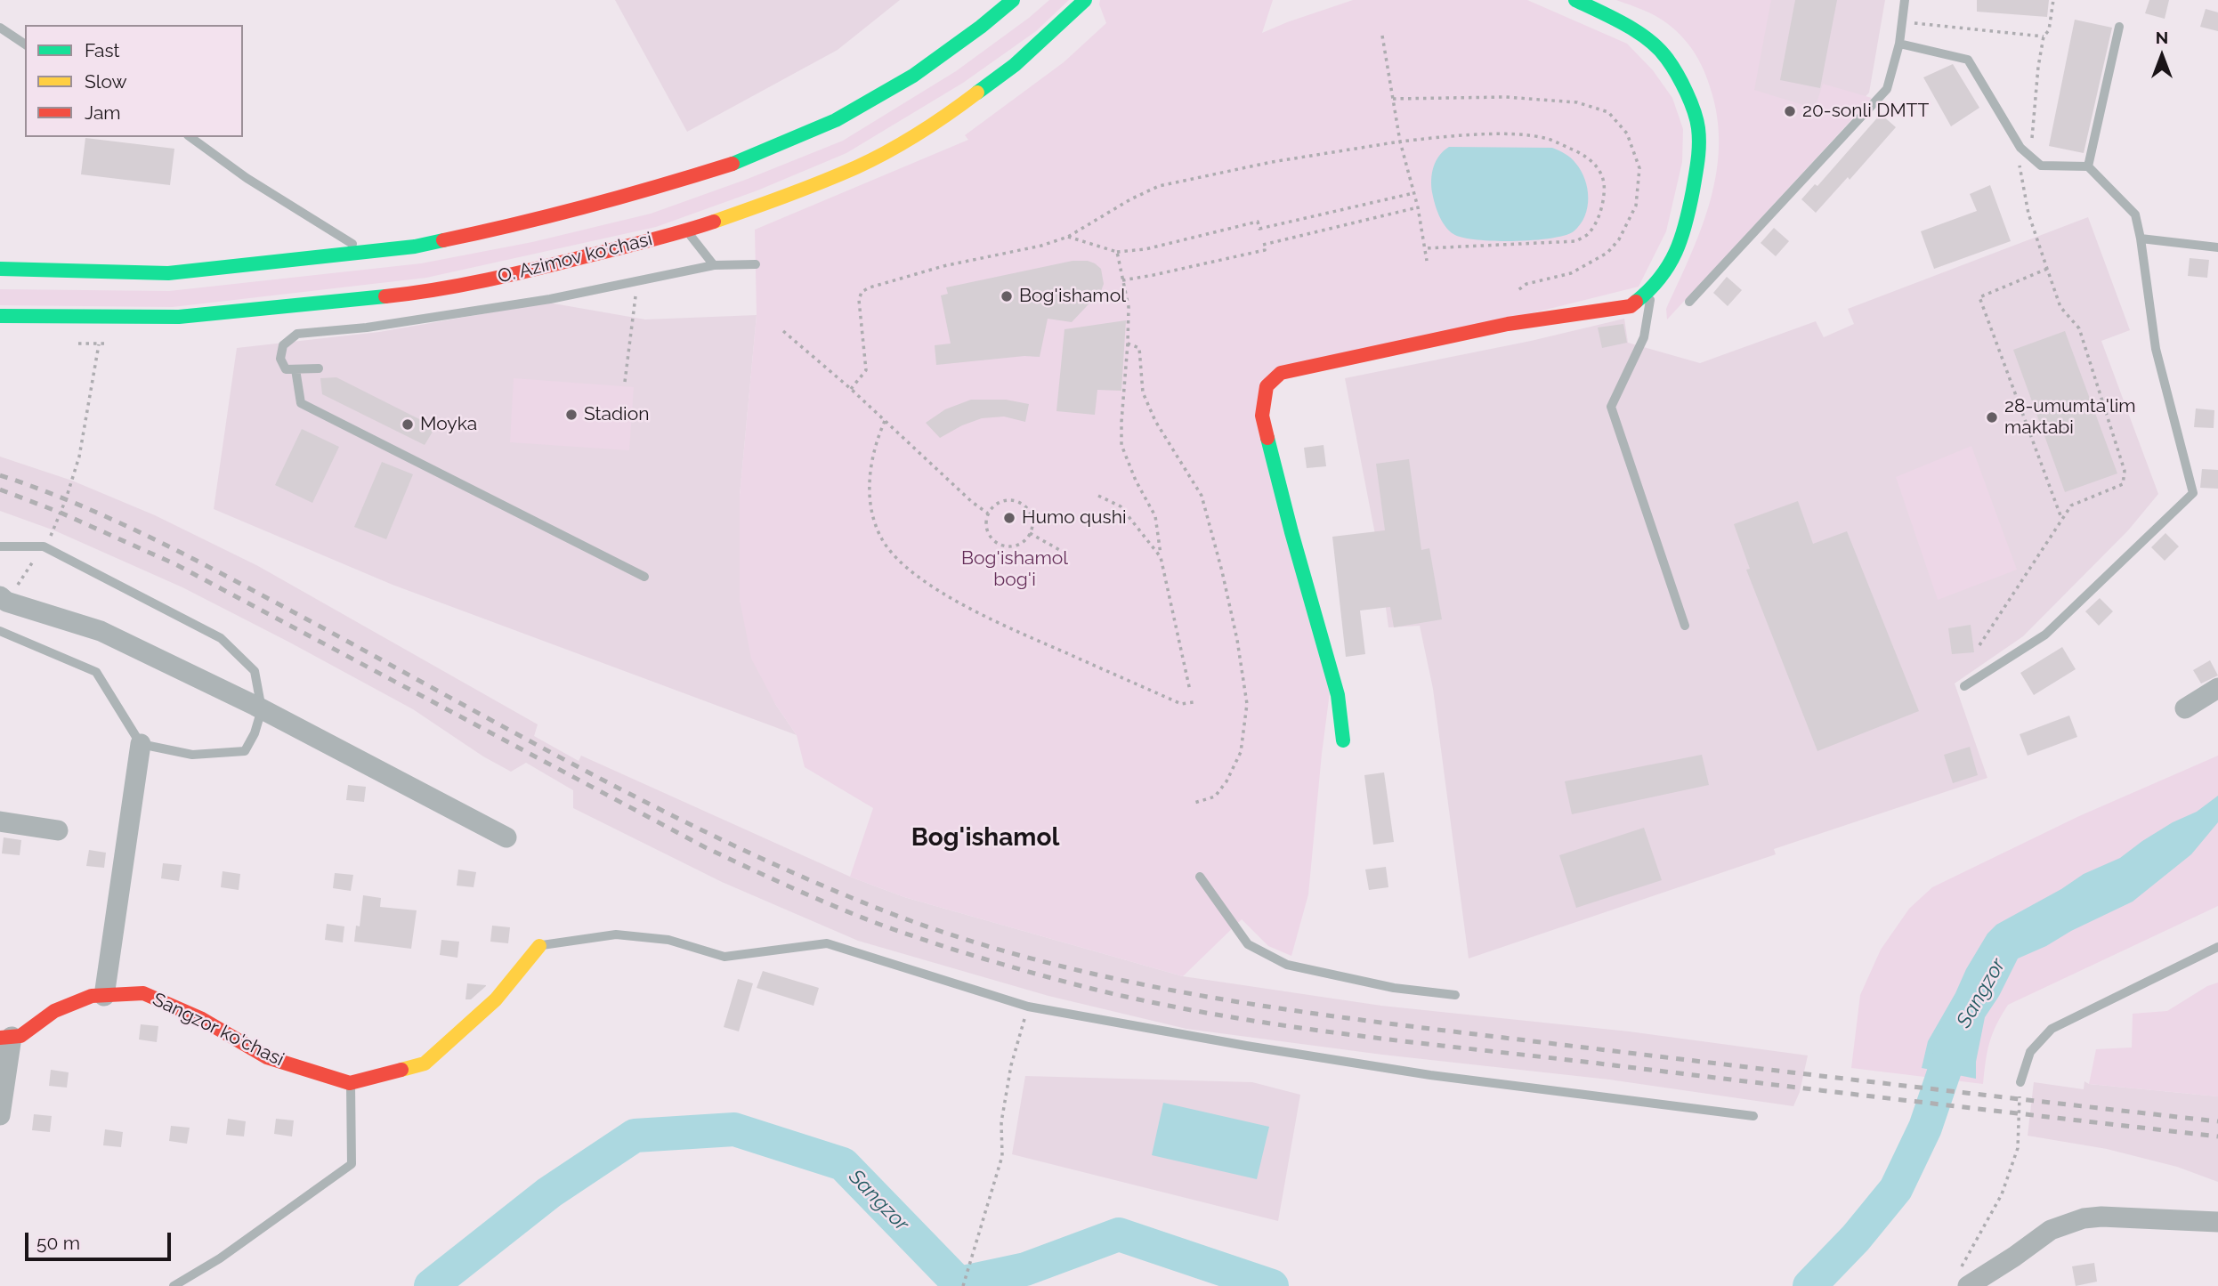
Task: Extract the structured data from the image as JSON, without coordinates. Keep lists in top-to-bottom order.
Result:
{
  "streets": {
    "main road": ["O. Azimov ko'chasi", "Sangzor ko'chasi"]
  },
  "districts": ["Bog'ishamol"],
  "water": ["Sangzor"],
  "parks": ["Bog'ishamol bog'i"],
  "places": [
    "20-sonli DMTT",
    "Bog'ishamol",
    "Stadion",
    "28-umumta'lim maktabi",
    "Moyka",
    "Humo qushi"
  ],
  "legend": ["Fast", "Slow", "Jam"],
  "scale_bar": "50 m",
  "north": "top"
}
